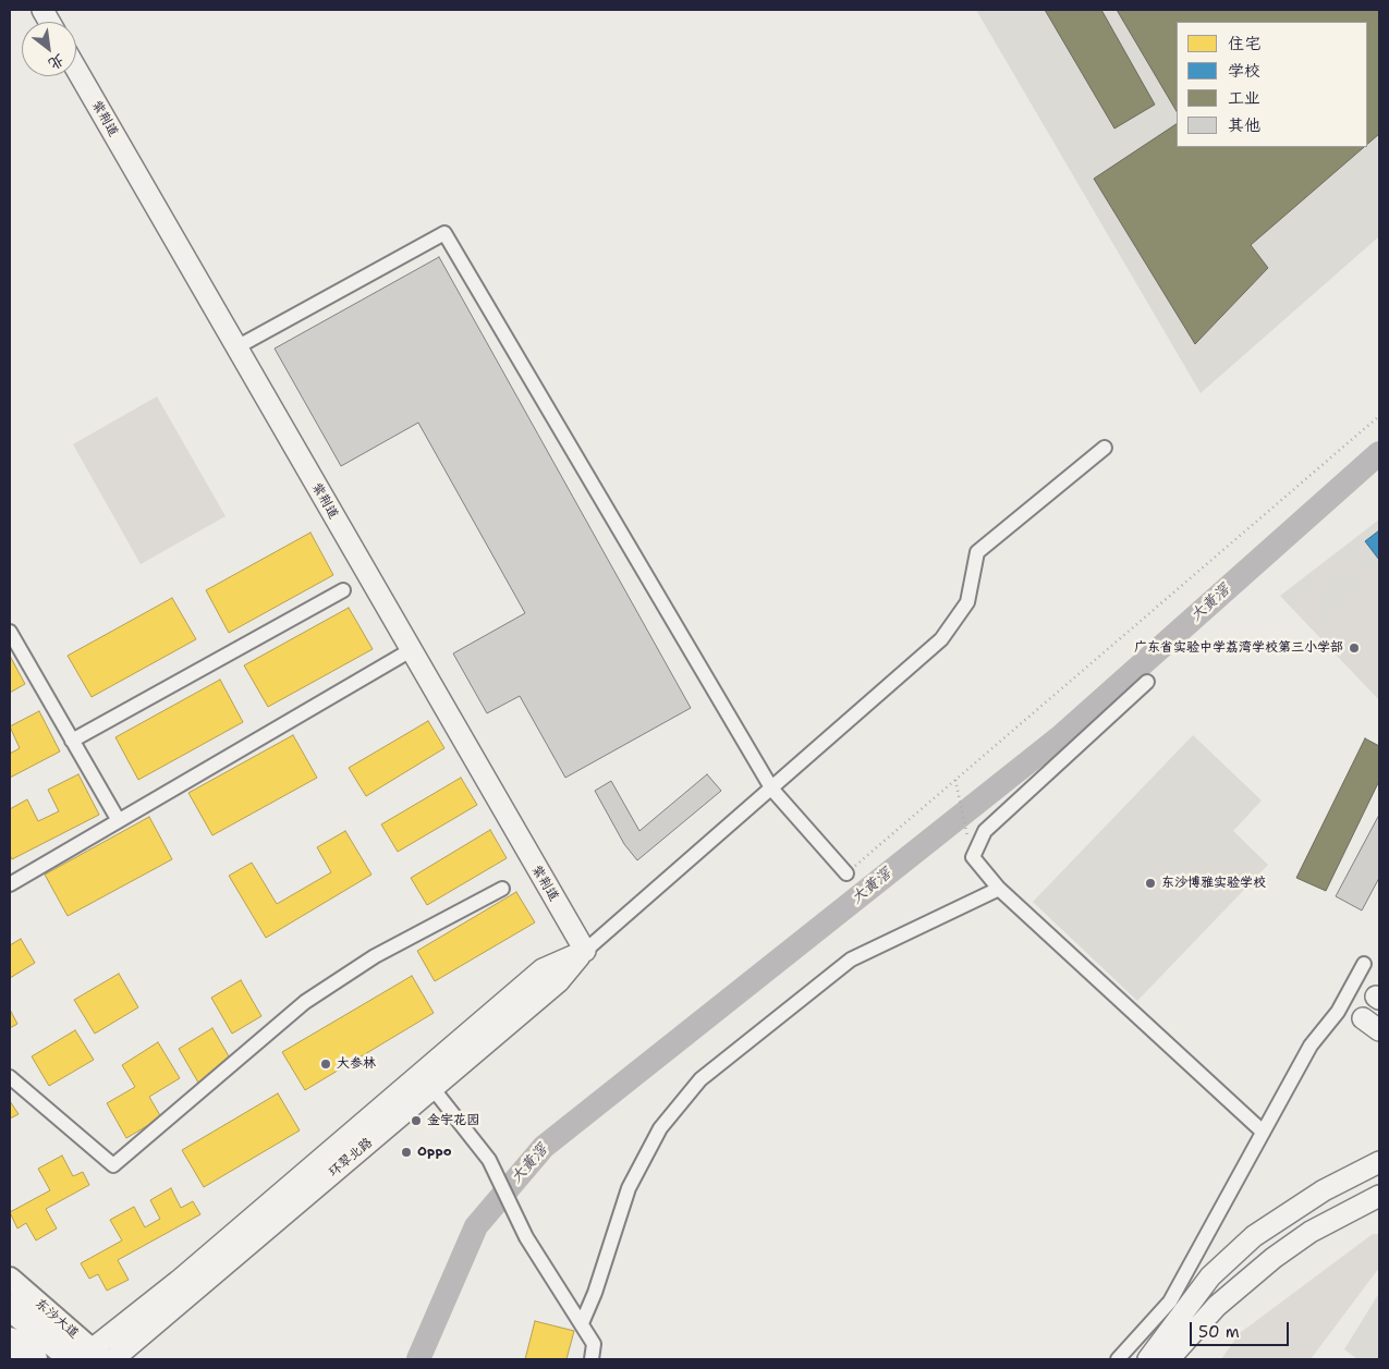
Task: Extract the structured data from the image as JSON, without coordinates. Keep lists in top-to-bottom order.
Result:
{
  "streets": {
    "main road": ["东沙大道"],
    "street": ["紫荆道", "环翠北路"]
  },
  "crossings": [
    ["紫荆道", "环翠北路"]
  ],
  "water": ["大黄滘"],
  "places": [
    "广东省实验中学荔湾学校第三小学部",
    "东沙博雅实验学校",
    "大参林",
    "金宇花园",
    "Oppo"
  ],
  "legend": [
    "住宅",
    "学校",
    "工业",
    "其他"
  ],
  "scale_bar": "50 m",
  "north": "bottom right"
}
